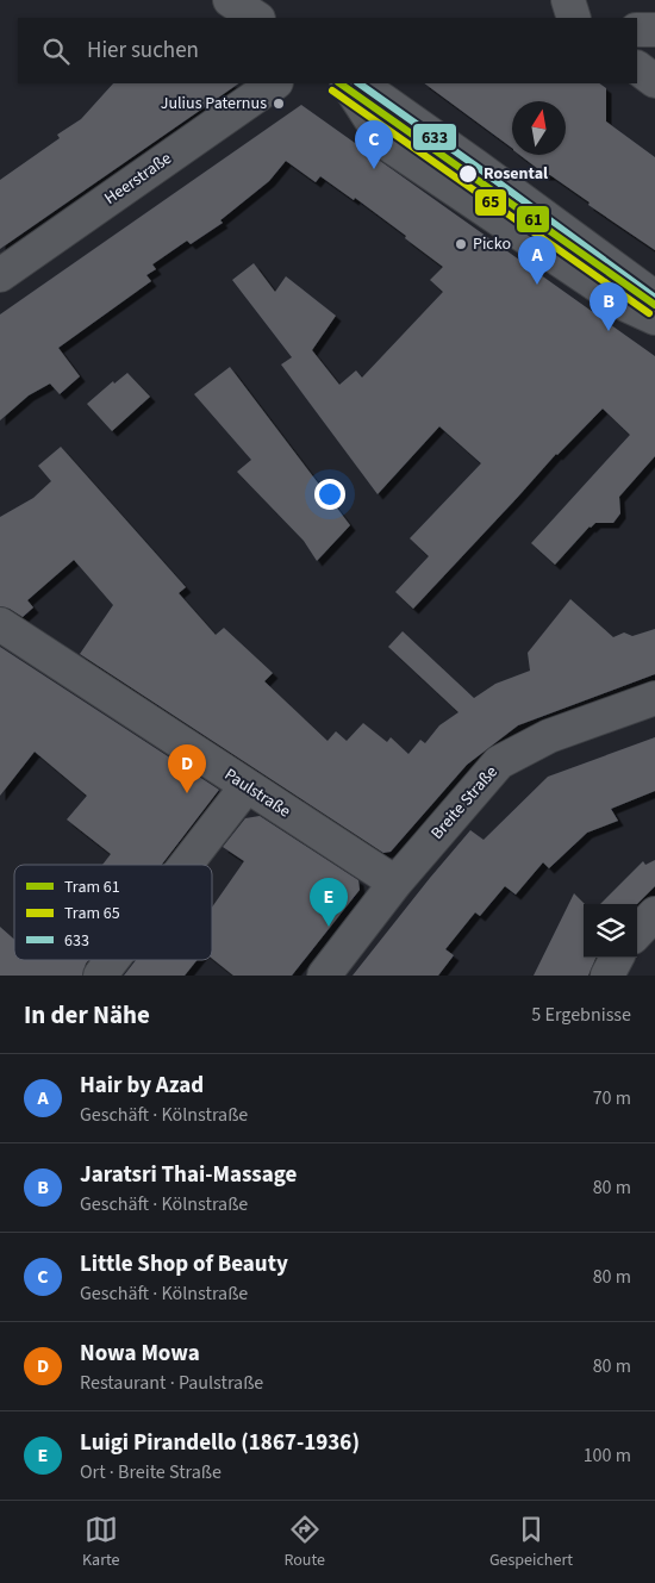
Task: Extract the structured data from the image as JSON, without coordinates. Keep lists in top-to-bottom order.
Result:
{
  "streets": {
    "street": ["Heerstraße", "Paulstraße", "Breite Straße"]
  },
  "crossings": [
    ["Paulstraße", "Breite Straße"]
  ],
  "places": ["Julius Paternus", "Rosental", "Picko"],
  "lines": ["tram line 61", "transit line 633", "tram line 65"],
  "legend": ["Tram 61", "Tram 65", "633"],
  "north": "top",
  "page": {
    "search": "Hier suchen",
    "pins": [
      "C",
      "A",
      "B",
      "D",
      "E"
    ],
    "heading": ["In der Nähe", "5 Ergebnisse"],
    "list": [
      {
        "mark": "A",
        "name": "Hair by Azad",
        "note": "Geschäft · Kölnstraße",
        "value": "70 m"
      },
      {
        "mark": "B",
        "name": "Jaratsri Thai-Massage",
        "note": "Geschäft · Kölnstraße",
        "value": "80 m"
      },
      {
        "mark": "C",
        "name": "Little Shop of Beauty",
        "note": "Geschäft · Kölnstraße",
        "value": "80 m"
      },
      {
        "mark": "D",
        "name": "Nowa Mowa",
        "note": "Restaurant · Paulstraße",
        "value": "80 m"
      },
      {
        "mark": "E",
        "name": "Luigi Pirandello (1867-1936)",
        "note": "Ort · Breite Straße",
        "value": "100 m"
      }
    ],
    "nav": ["Karte", "Route", "Gespeichert"]
  }
}
